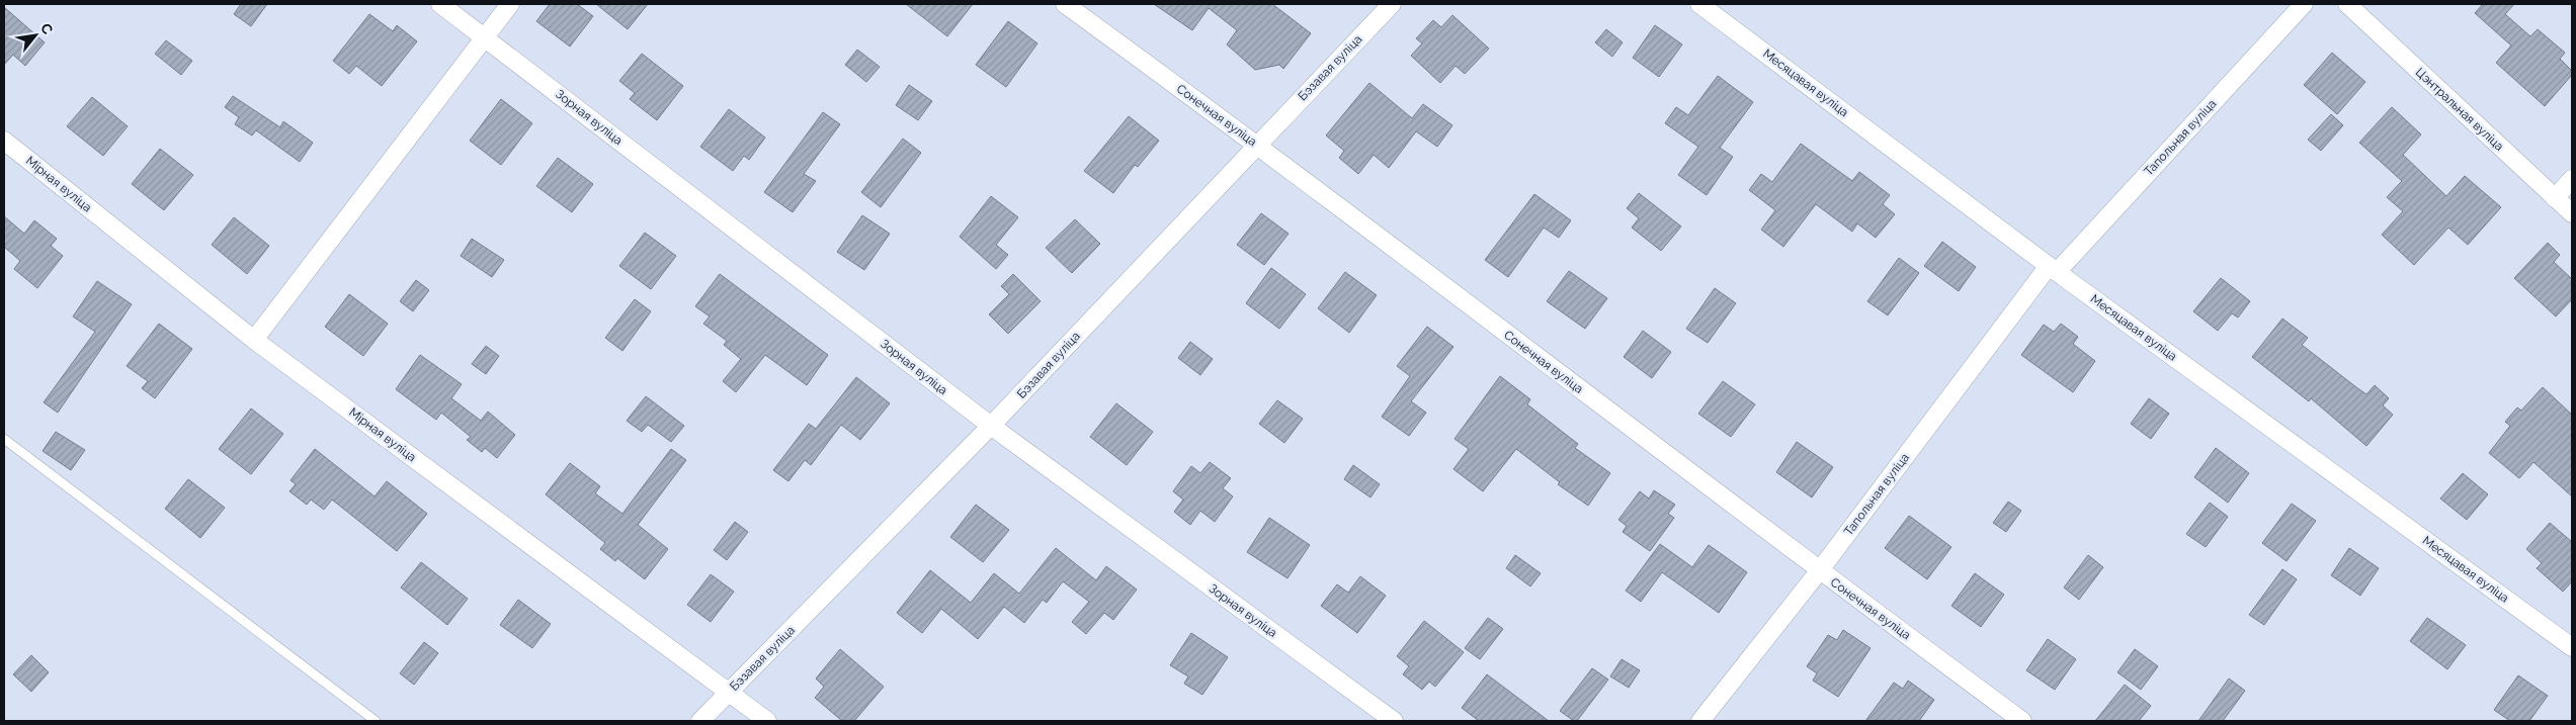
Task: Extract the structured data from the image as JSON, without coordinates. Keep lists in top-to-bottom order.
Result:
{
  "streets": {
    "street": [
      "Бэзавая вуліца",
      "Месяцавая вуліца",
      "Цэнтральная вуліца",
      "Сонечная вуліца",
      "Зорная вуліца",
      "Тапольная вуліца",
      "Мірная вуліца"
    ]
  },
  "crossings": [
    ["Бэзавая вуліца", "Сонечная вуліца"],
    ["Бэзавая вуліца", "Зорная вуліца"],
    ["Бэзавая вуліца", "Мірная вуліца"],
    ["Месяцавая вуліца", "Тапольная вуліца"],
    ["Сонечная вуліца", "Тапольная вуліца"]
  ],
  "north": "top right"
}
